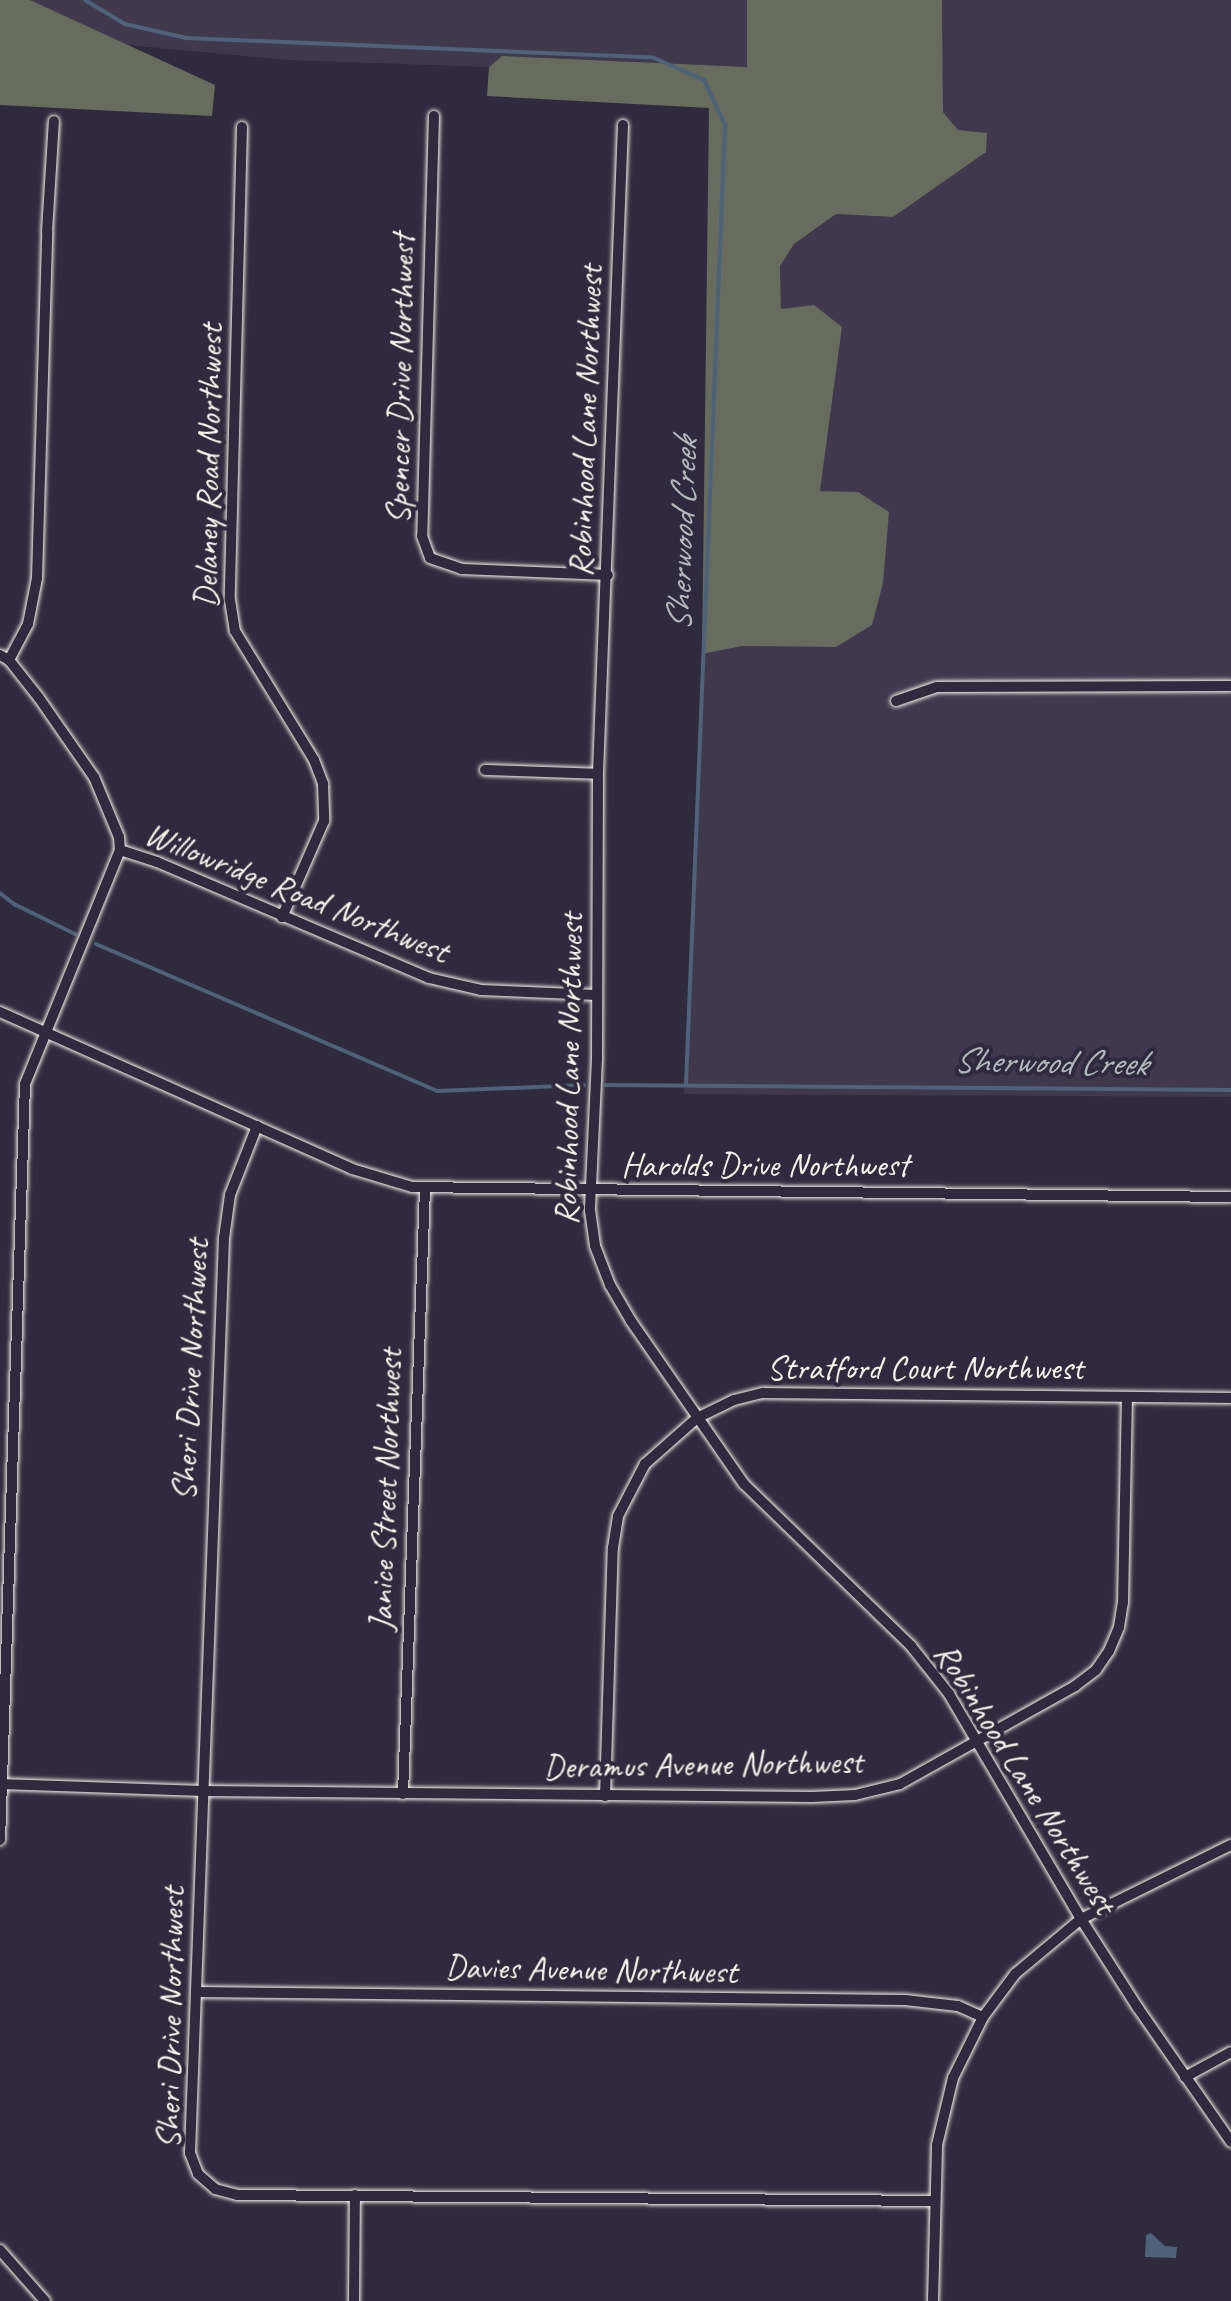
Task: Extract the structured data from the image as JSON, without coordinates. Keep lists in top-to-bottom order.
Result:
{
  "streets": {
    "street": [
      "Spencer Drive Northwest",
      "Robinhood Lane Northwest",
      "Delaney Road Northwest",
      "Willowridge Road Northwest",
      "Harolds Drive Northwest",
      "Stratford Court Northwest",
      "Sheri Drive Northwest",
      "Janice Street Northwest",
      "Deramus Avenue Northwest",
      "Davies Avenue Northwest"
    ]
  },
  "crossings": [
    ["Spencer Drive Northwest", "Robinhood Lane Northwest"],
    ["Robinhood Lane Northwest", "Willowridge Road Northwest"],
    ["Robinhood Lane Northwest", "Harolds Drive Northwest"],
    ["Robinhood Lane Northwest", "Stratford Court Northwest"],
    ["Robinhood Lane Northwest", "Deramus Avenue Northwest"],
    ["Delaney Road Northwest", "Willowridge Road Northwest"],
    ["Harolds Drive Northwest", "Sheri Drive Northwest"],
    ["Harolds Drive Northwest", "Janice Street Northwest"],
    ["Stratford Court Northwest", "Deramus Avenue Northwest"],
    ["Sheri Drive Northwest", "Deramus Avenue Northwest"],
    ["Sheri Drive Northwest", "Davies Avenue Northwest"],
    ["Janice Street Northwest", "Deramus Avenue Northwest"]
  ],
  "water": ["Sherwood Creek"]
}
